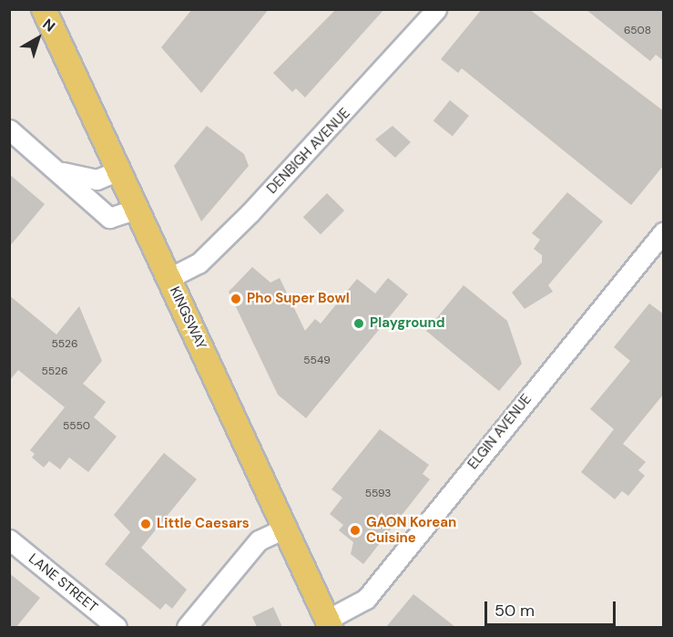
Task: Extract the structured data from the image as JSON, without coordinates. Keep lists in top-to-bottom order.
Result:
{
  "streets": {
    "main road": ["KINGSWAY"],
    "street": ["DENBIGH AVENUE", "ELGIN AVENUE", "LANE STREET"]
  },
  "crossings": [
    ["DENBIGH AVENUE", "KINGSWAY"],
    ["KINGSWAY", "ELGIN AVENUE"]
  ],
  "places": [
    "Pho Super Bowl",
    "Playground",
    "Little Caesars",
    "GAON Korean Cuisine"
  ],
  "house_numbers": [
    "6508",
    "5526",
    "5549",
    "5526",
    "5550",
    "5593"
  ],
  "scale_bar": "50 m",
  "north": "top right"
}
